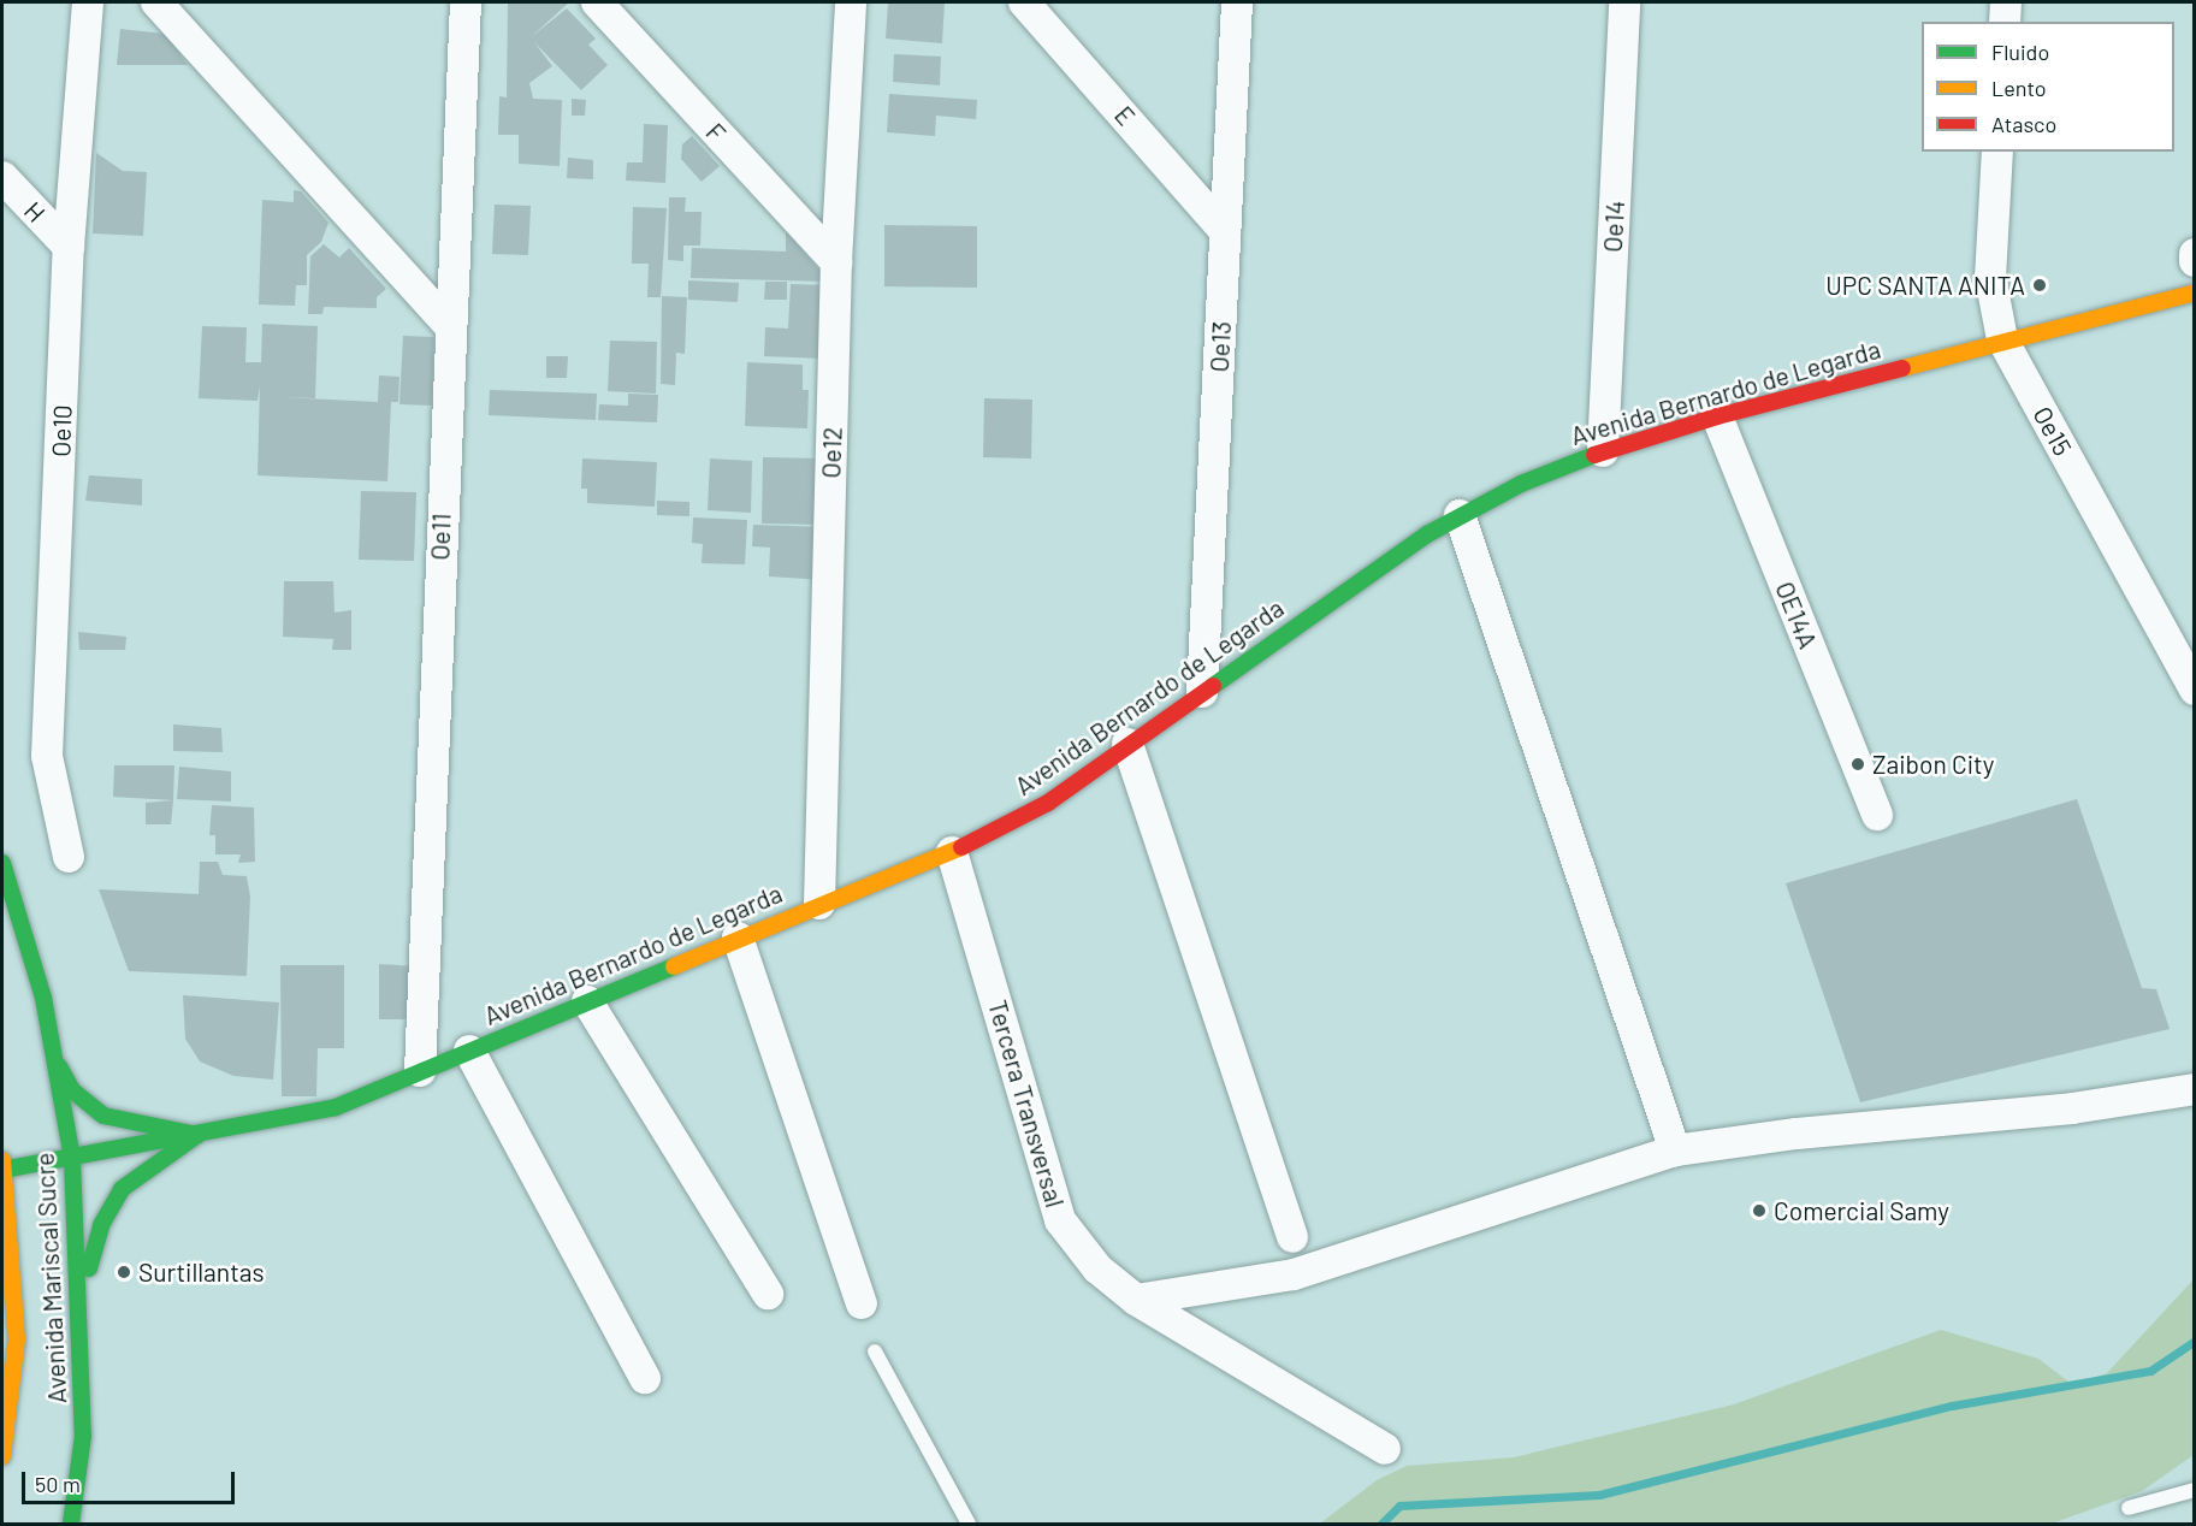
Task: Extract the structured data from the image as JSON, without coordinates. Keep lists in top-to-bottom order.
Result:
{
  "streets": {
    "street": [
      "E",
      "F",
      "H",
      "Oe14",
      "Oe13",
      "Avenida Bernardo de Legarda",
      "Oe10",
      "Oe15",
      "Oe12",
      "Oe11",
      "OE14A",
      "Tercera Transversal",
      "Avenida Mariscal Sucre"
    ]
  },
  "crossings": [
    ["E", "Oe13"],
    ["F", "Oe12"],
    ["H", "Oe10"],
    ["Oe14", "Avenida Bernardo de Legarda"],
    ["Oe13", "Avenida Bernardo de Legarda"],
    ["Avenida Bernardo de Legarda", "Oe15"],
    ["Avenida Bernardo de Legarda", "Oe12"],
    ["Avenida Bernardo de Legarda", "Oe11"],
    ["Avenida Bernardo de Legarda", "OE14A"],
    ["Avenida Bernardo de Legarda", "Tercera Transversal"],
    ["Avenida Bernardo de Legarda", "Avenida Mariscal Sucre"]
  ],
  "places": [
    "UPC SANTA ANITA",
    "Zaibon City",
    "Comercial Samy",
    "Surtillantas"
  ],
  "legend": ["Fluido", "Lento", "Atasco"],
  "scale_bar": "50 m"
}
